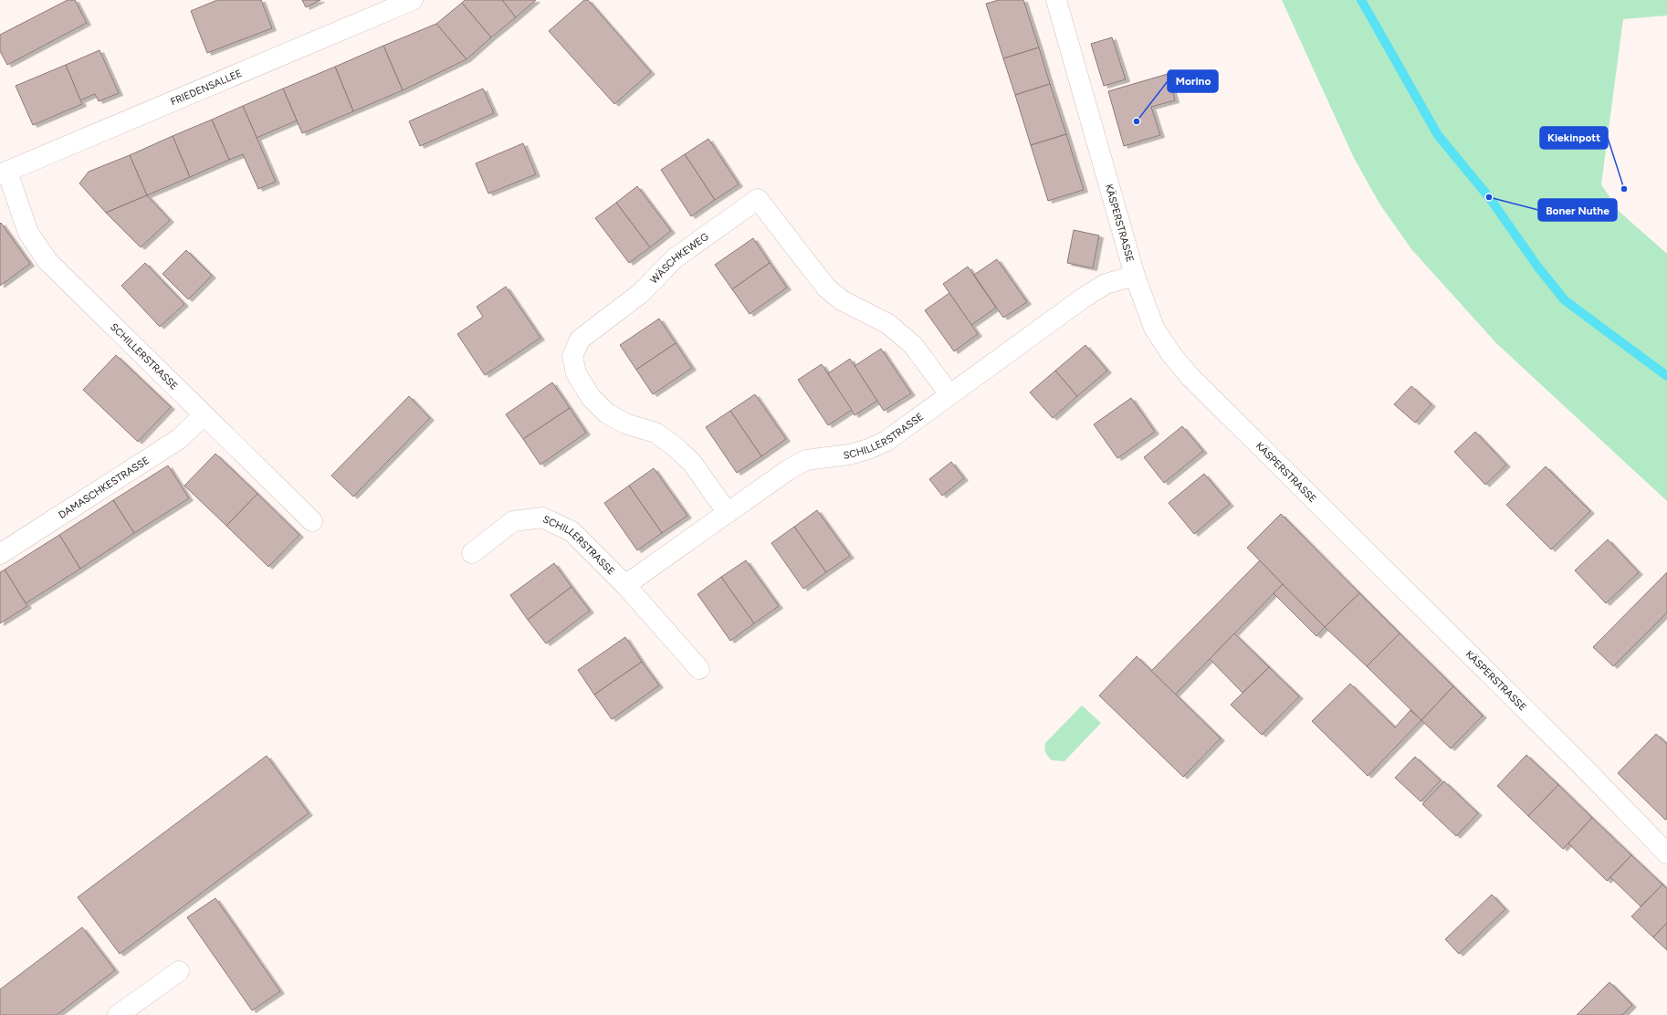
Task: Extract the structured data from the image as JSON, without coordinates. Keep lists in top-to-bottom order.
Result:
{
  "streets": {
    "street": [
      "FRIEDENSALLEE",
      "KÄSPERSTRASSE",
      "WÄSCHKEWEG",
      "SCHILLERSTRASSE",
      "DAMASCHKESTRASSE"
    ]
  },
  "crossings": [
    ["FRIEDENSALLEE", "SCHILLERSTRASSE"],
    ["KÄSPERSTRASSE", "SCHILLERSTRASSE"],
    ["WÄSCHKEWEG", "SCHILLERSTRASSE"],
    ["SCHILLERSTRASSE", "DAMASCHKESTRASSE"]
  ],
  "places": ["Morino", "Kiekinpott", "Boner Nuthe"]
}
